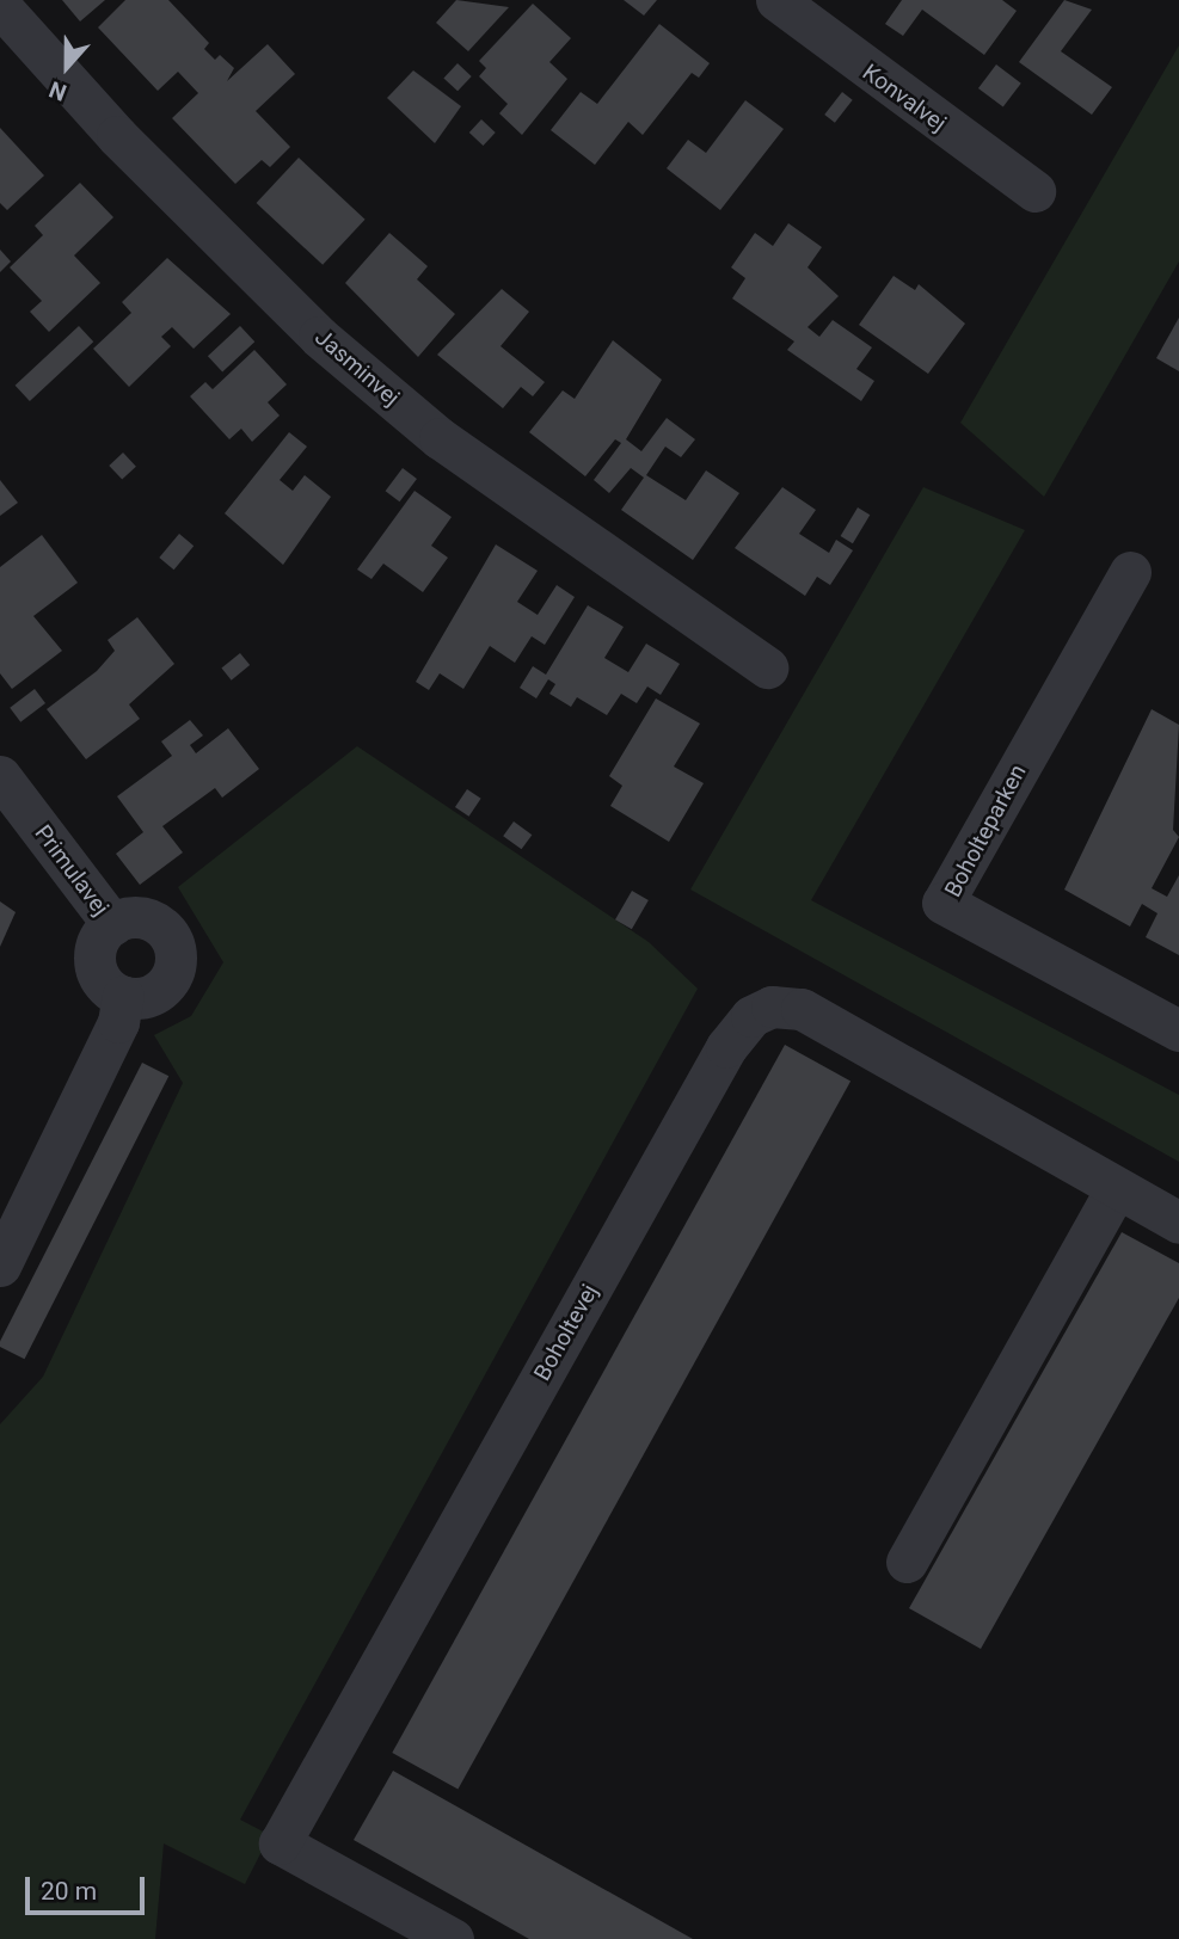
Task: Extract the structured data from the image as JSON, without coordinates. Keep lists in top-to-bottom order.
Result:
{
  "streets": {
    "street": [
      "Konvalvej",
      "Jasminvej",
      "Boholteparken",
      "Primulavej",
      "Boholtevej"
    ]
  },
  "scale_bar": "20 m",
  "north": "bottom"
}
